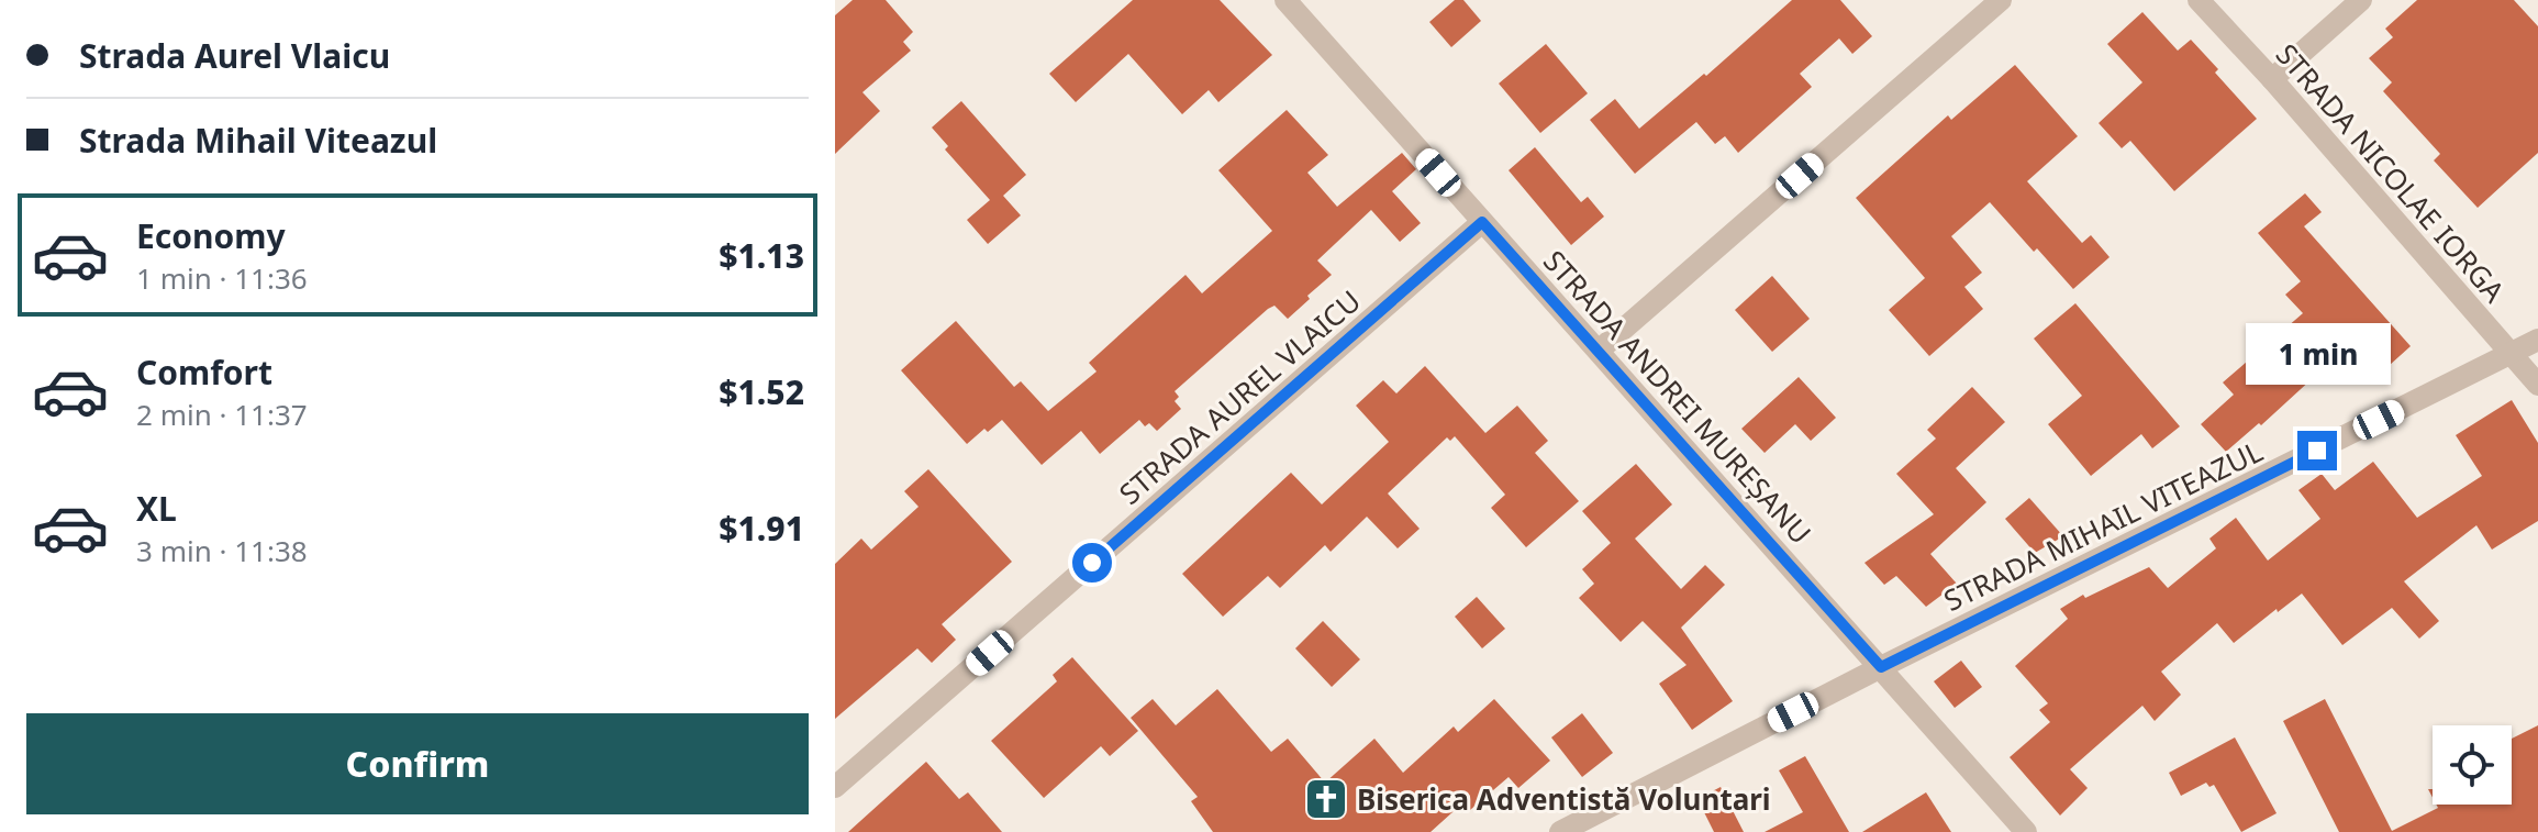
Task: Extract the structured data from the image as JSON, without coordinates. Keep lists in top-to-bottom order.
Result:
{
  "streets": {
    "street": [
      "STRADA NICOLAE IORGA",
      "STRADA AUREL VLAICU",
      "STRADA ANDREI MUREȘANU",
      "STRADA MIHAIL VITEAZUL"
    ]
  },
  "crossings": [
    ["STRADA NICOLAE IORGA", "STRADA MIHAIL VITEAZUL"],
    ["STRADA AUREL VLAICU", "STRADA ANDREI MUREȘANU"],
    ["STRADA ANDREI MUREȘANU", "STRADA MIHAIL VITEAZUL"]
  ],
  "places": {
    "church": ["Biserica Adventistă Voluntari"]
  },
  "page": {
    "banner": ["Strada Aurel Vlaicu", "Strada Mihail Viteazul"],
    "list": [
      {
        "name": "Economy",
        "note": "1 min · 11:36",
        "value": "$1.13"
      },
      {
        "name": "Comfort",
        "note": "2 min · 11:37",
        "value": "$1.52"
      },
      {
        "name": "XL",
        "note": "3 min · 11:38",
        "value": "$1.91"
      }
    ],
    "bubble": "1 min",
    "buttons": "Confirm"
  }
}
